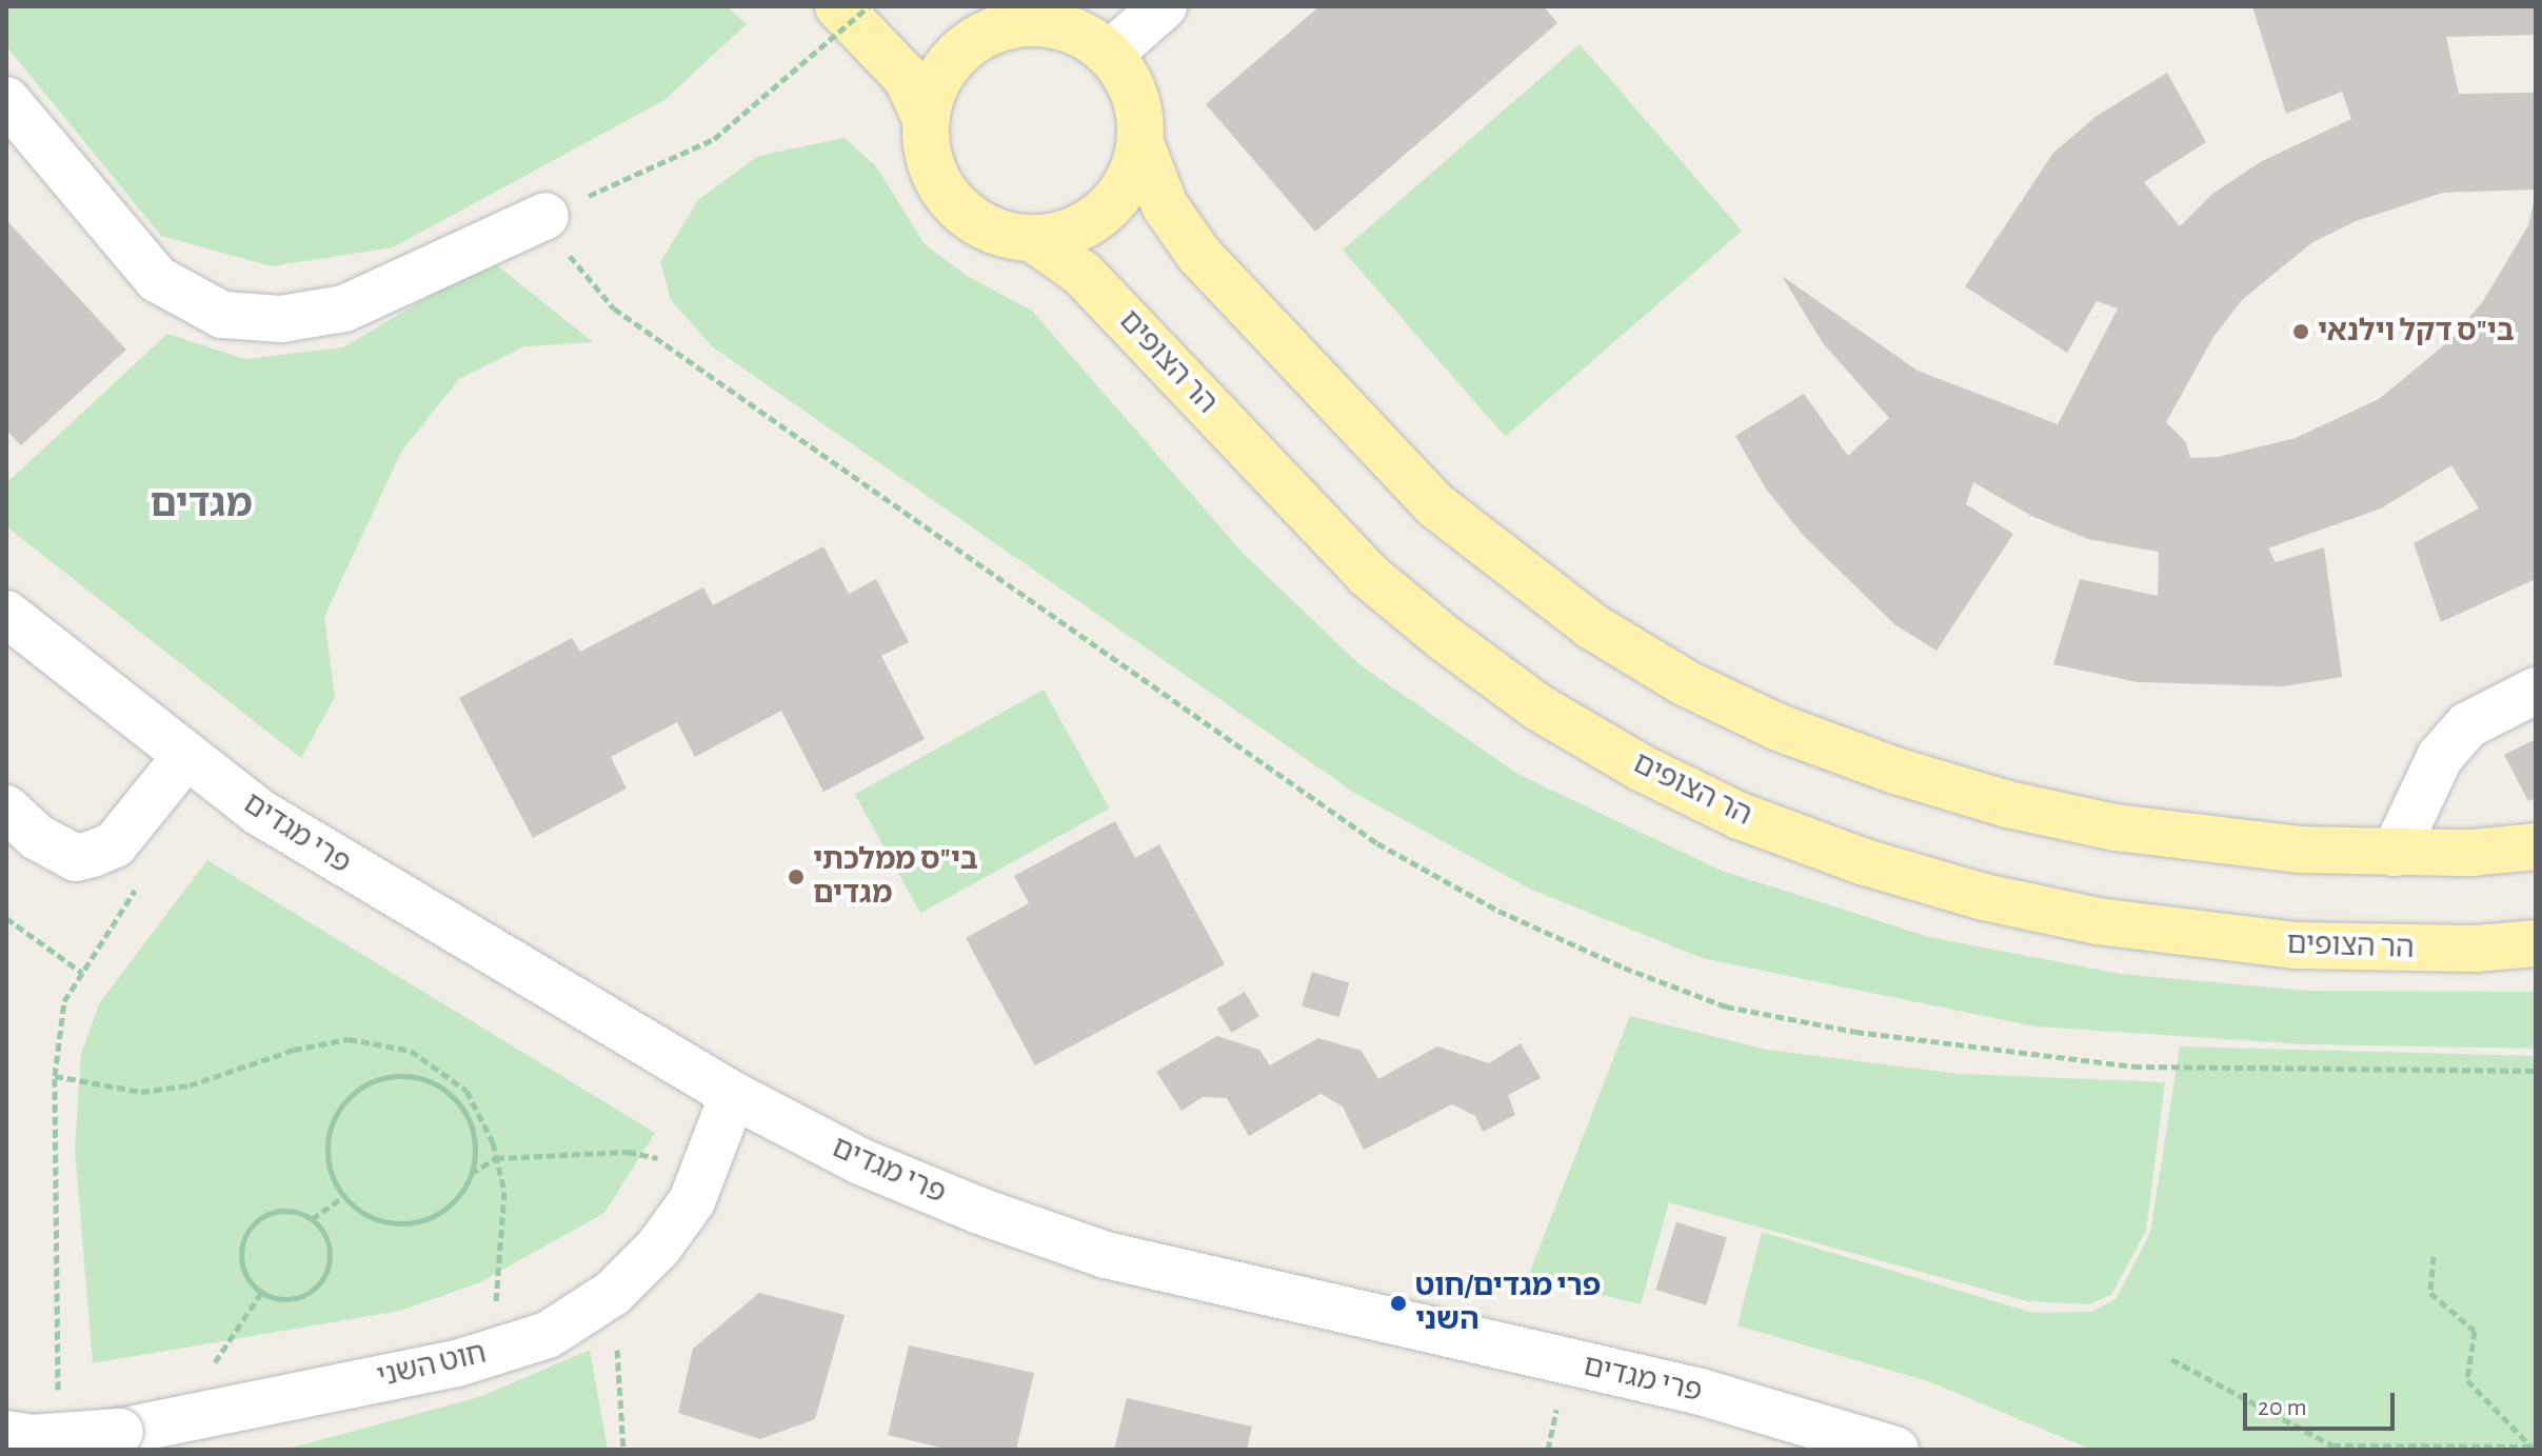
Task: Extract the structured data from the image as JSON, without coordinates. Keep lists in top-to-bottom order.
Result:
{
  "streets": {
    "main road": ["הר הצופים"],
    "street": ["פרי מגדים", "חוט השני"]
  },
  "crossings": [
    ["פרי מגדים", "חוט השני"]
  ],
  "districts": ["מגדים"],
  "places": ["בי\"ס דקל וילנאי", "בי\"ס ממלכתי מגדים", "פרי מגדים/חוט השני"],
  "scale_bar": "20 m"
}
